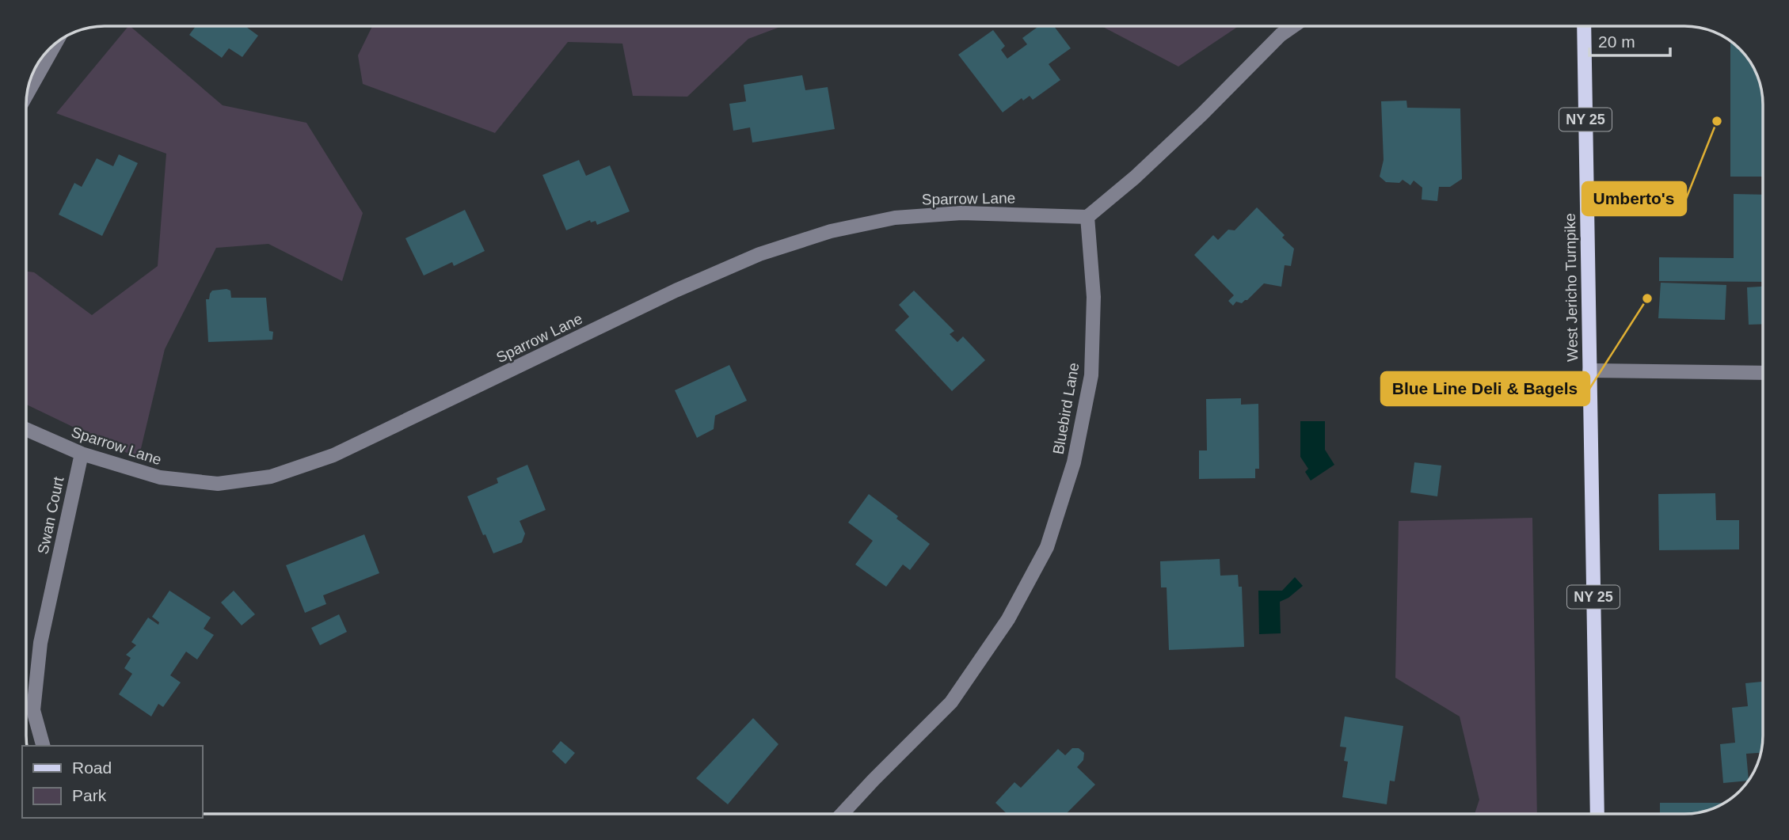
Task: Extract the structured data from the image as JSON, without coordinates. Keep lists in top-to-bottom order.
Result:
{
  "streets": {
    "main road": ["NY 25", "West Jericho Turnpike"],
    "street": ["Sparrow Lane", "Bluebird Lane", "Swan Court"]
  },
  "crossings": [
    ["Sparrow Lane", "Bluebird Lane"],
    ["Sparrow Lane", "Swan Court"]
  ],
  "places": ["Umberto's", "Blue Line Deli & Bagels"],
  "legend": ["Road", "Park"],
  "scale_bar": "20 m"
}
